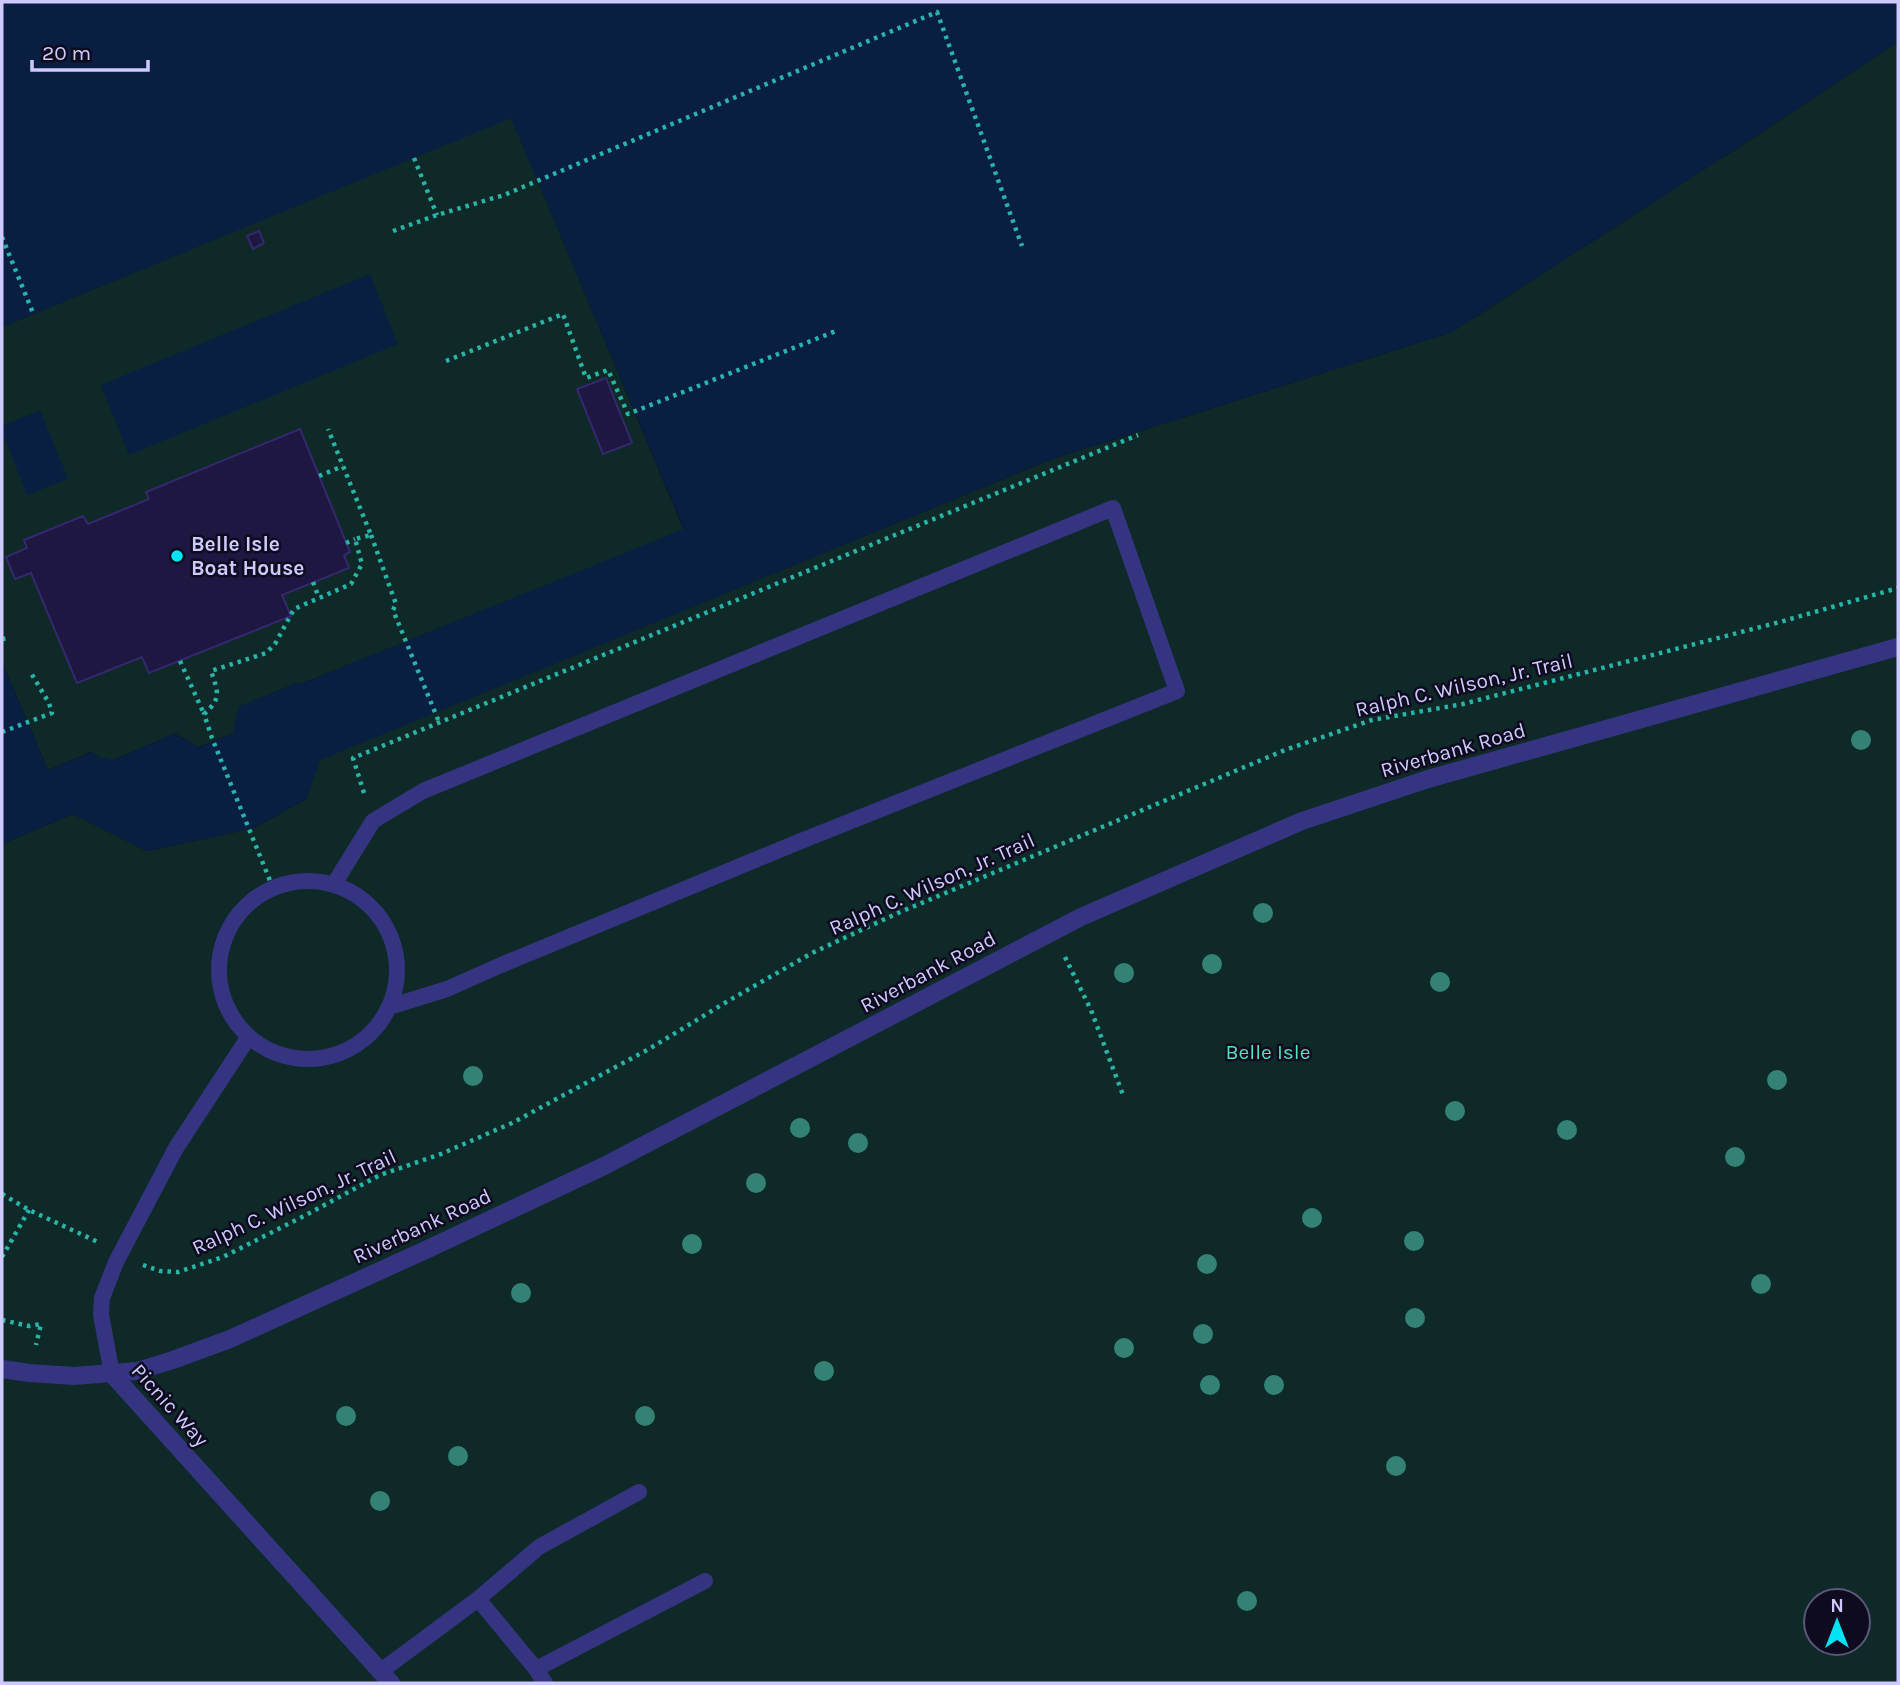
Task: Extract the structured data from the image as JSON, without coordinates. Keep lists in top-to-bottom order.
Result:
{
  "streets": {
    "street": ["Riverbank Road", "Picnic Way"],
    "path": ["Ralph C. Wilson, Jr. Trail"]
  },
  "crossings": [
    ["Ralph C. Wilson, Jr. Trail", "Picnic Way"],
    ["Riverbank Road", "Picnic Way"]
  ],
  "parks": ["Belle Isle"],
  "places": ["Belle Isle Boat House"],
  "scale_bar": "20 m",
  "north": "top"
}
